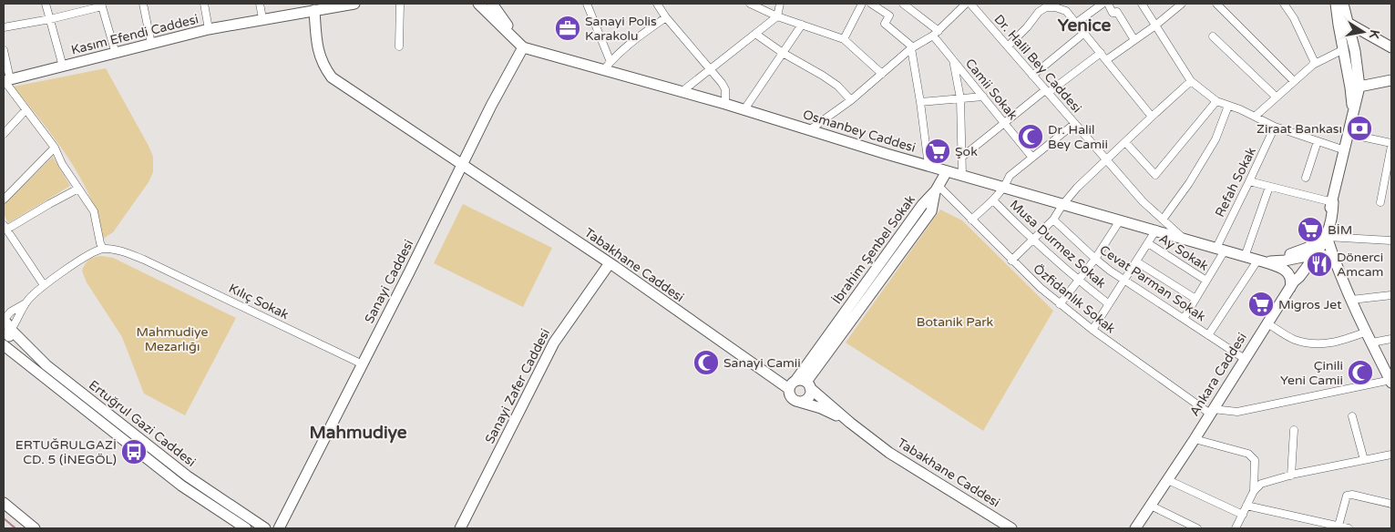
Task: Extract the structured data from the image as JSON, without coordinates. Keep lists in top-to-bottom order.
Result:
{
  "streets": {
    "street": [
      "Kasım Efendi Caddesi",
      "Dr. Halil Bey Caddesi",
      "Camii Sokak",
      "Osmanbey Caddesi",
      "Refah Sokak",
      "Musa Durmez Sokak",
      "İbrahim Şenbel Sokak",
      "Ay Sokak",
      "Tabakhane Caddesi",
      "Sanayi Caddesi",
      "Cevat Parman Sokak",
      "Özfidanlık Sokak",
      "Kılıç Sokak",
      "Ankara Caddesi",
      "Sanayi Zafer Caddesi",
      "Ertuğrul Gazi Caddesi"
    ]
  },
  "crossings": [
    ["Kasım Efendi Caddesi", "Tabakhane Caddesi"],
    ["Dr. Halil Bey Caddesi", "Osmanbey Caddesi"],
    ["Osmanbey Caddesi", "Refah Sokak"],
    ["Osmanbey Caddesi", "İbrahim Şenbel Sokak"],
    ["Osmanbey Caddesi", "Sanayi Caddesi"],
    ["Osmanbey Caddesi", "Ankara Caddesi"],
    ["Refah Sokak", "Ay Sokak"],
    ["Refah Sokak", "Cevat Parman Sokak"],
    ["İbrahim Şenbel Sokak", "Tabakhane Caddesi"],
    ["İbrahim Şenbel Sokak", "Özfidanlık Sokak"],
    ["Tabakhane Caddesi", "Sanayi Caddesi"],
    ["Tabakhane Caddesi", "Sanayi Zafer Caddesi"],
    ["Sanayi Caddesi", "Kılıç Sokak"],
    ["Cevat Parman Sokak", "Ankara Caddesi"],
    ["Özfidanlık Sokak", "Ankara Caddesi"]
  ],
  "districts": ["Yenice", "Mahmudiye"],
  "parks": ["Botanik Park", "Mahmudiye Mezarlığı"],
  "places": {
    "office": ["Sanayi Polis Karakolu"],
    "bank": ["Ziraat Bankası"],
    "mosque": ["Dr. Halil Bey Camii", "Sanayi Camii", "Çinili Yeni Camii"],
    "supermarket": ["Şok", "BİM", "Migros Jet"],
    "restaurant": ["Dönerci Amcam"],
    "bus stop": ["ERTUĞRULGAZİ CD. 5 (İNEGÖL)"]
  },
  "north": "right"
}
